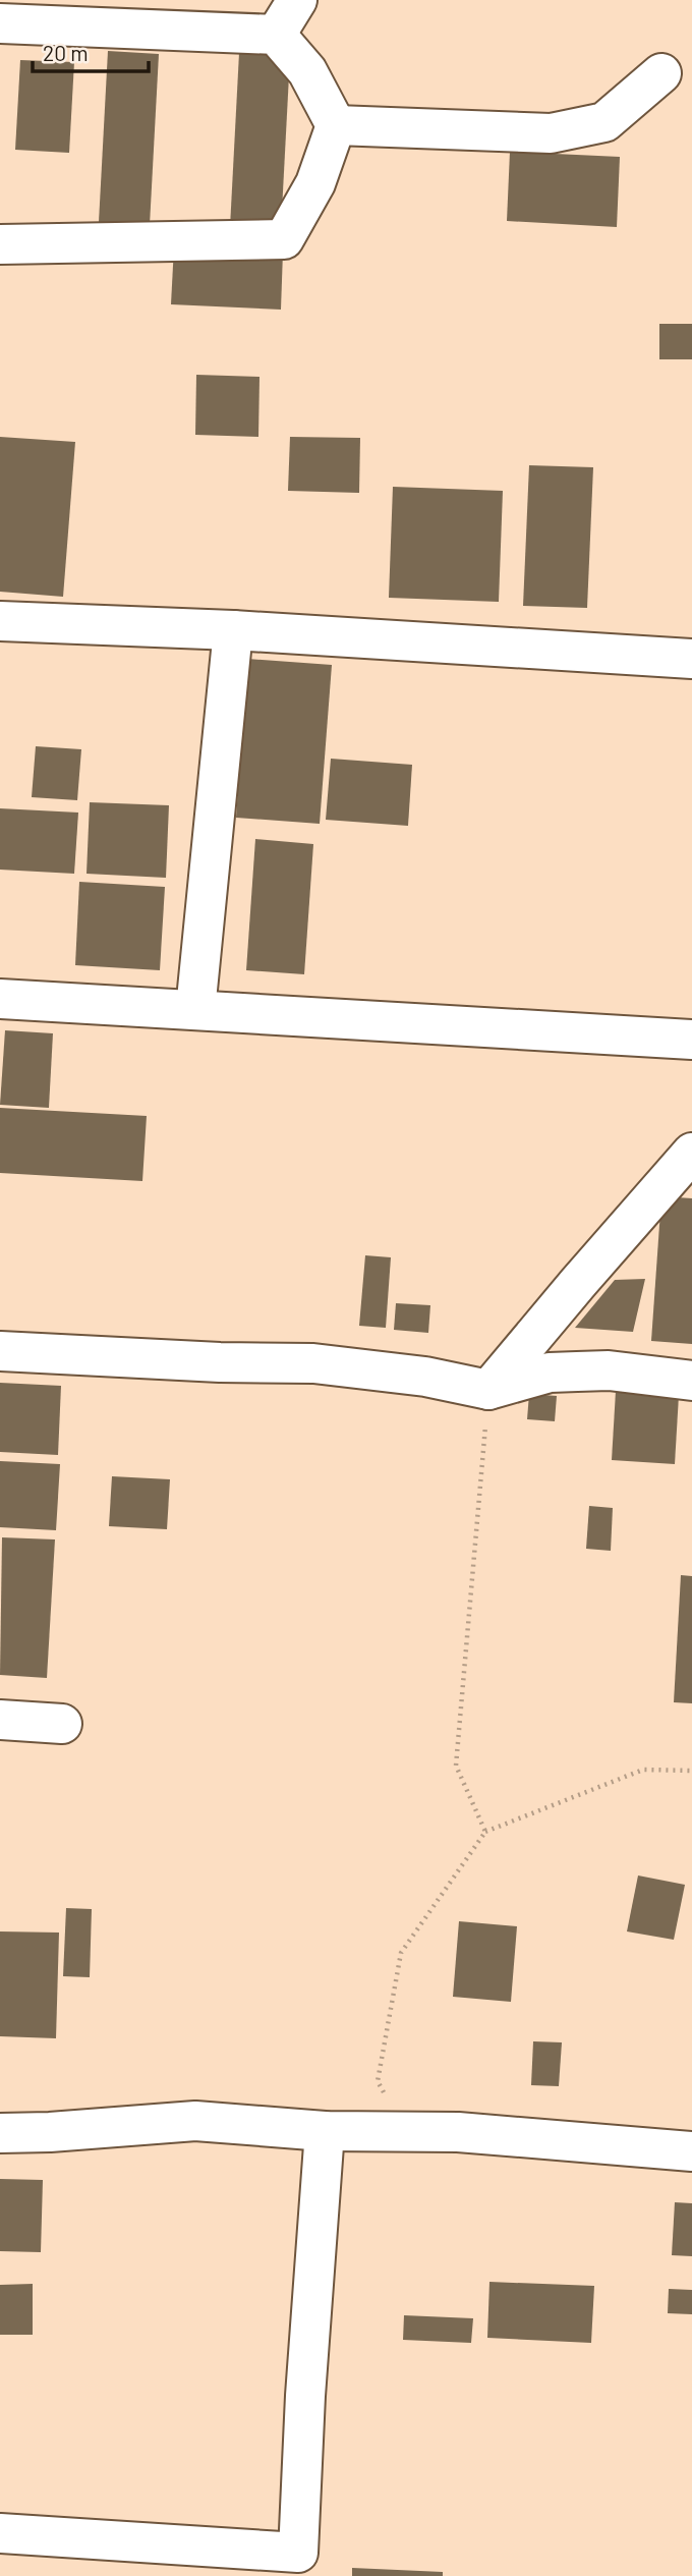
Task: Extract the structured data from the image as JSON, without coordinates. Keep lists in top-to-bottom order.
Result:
{
  "scale_bar": "20 m"
}
